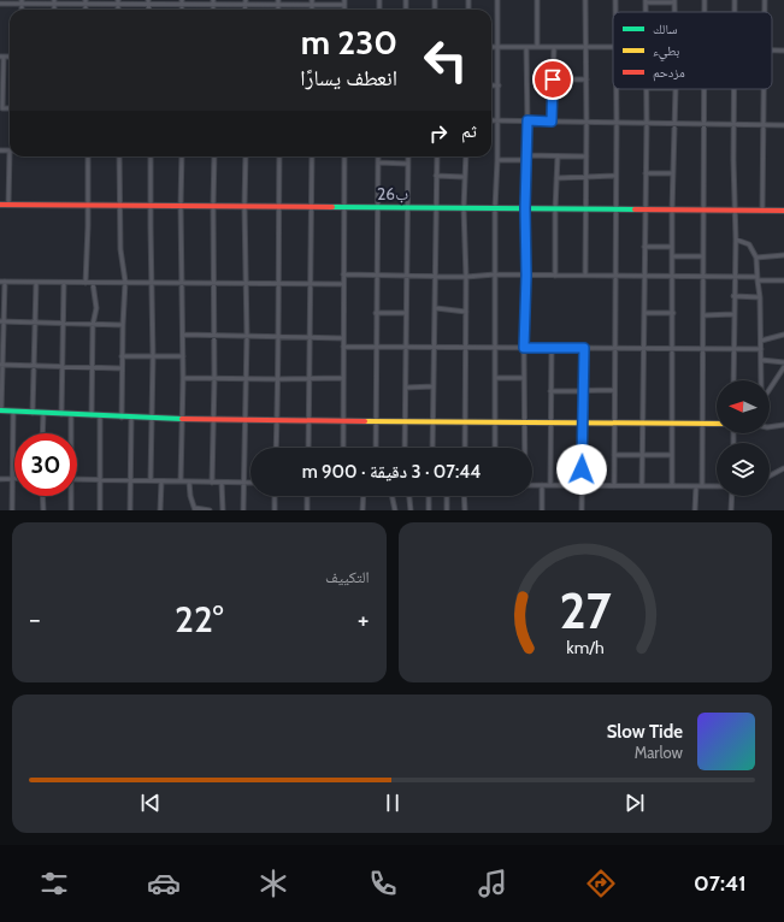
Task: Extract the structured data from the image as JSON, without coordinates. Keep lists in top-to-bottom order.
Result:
{
  "streets": {
    "main road": ["26ب"]
  },
  "legend": ["سالك", "بطيء", "مزدحم"],
  "north": "left",
  "page": {
    "turn": ["230 m", "انعطف يسارًا"],
    "then": "ثم",
    "limit": "30",
    "trip": "07:44 · 3 دقيقة · 900 m",
    "tile": "التكييف",
    "heat": ["−", "22°", "+"],
    "song": ["Slow Tide", "Marlow"],
    "tabs": "07:41",
    "gauge": ["27", "km/h"]
  }
}
